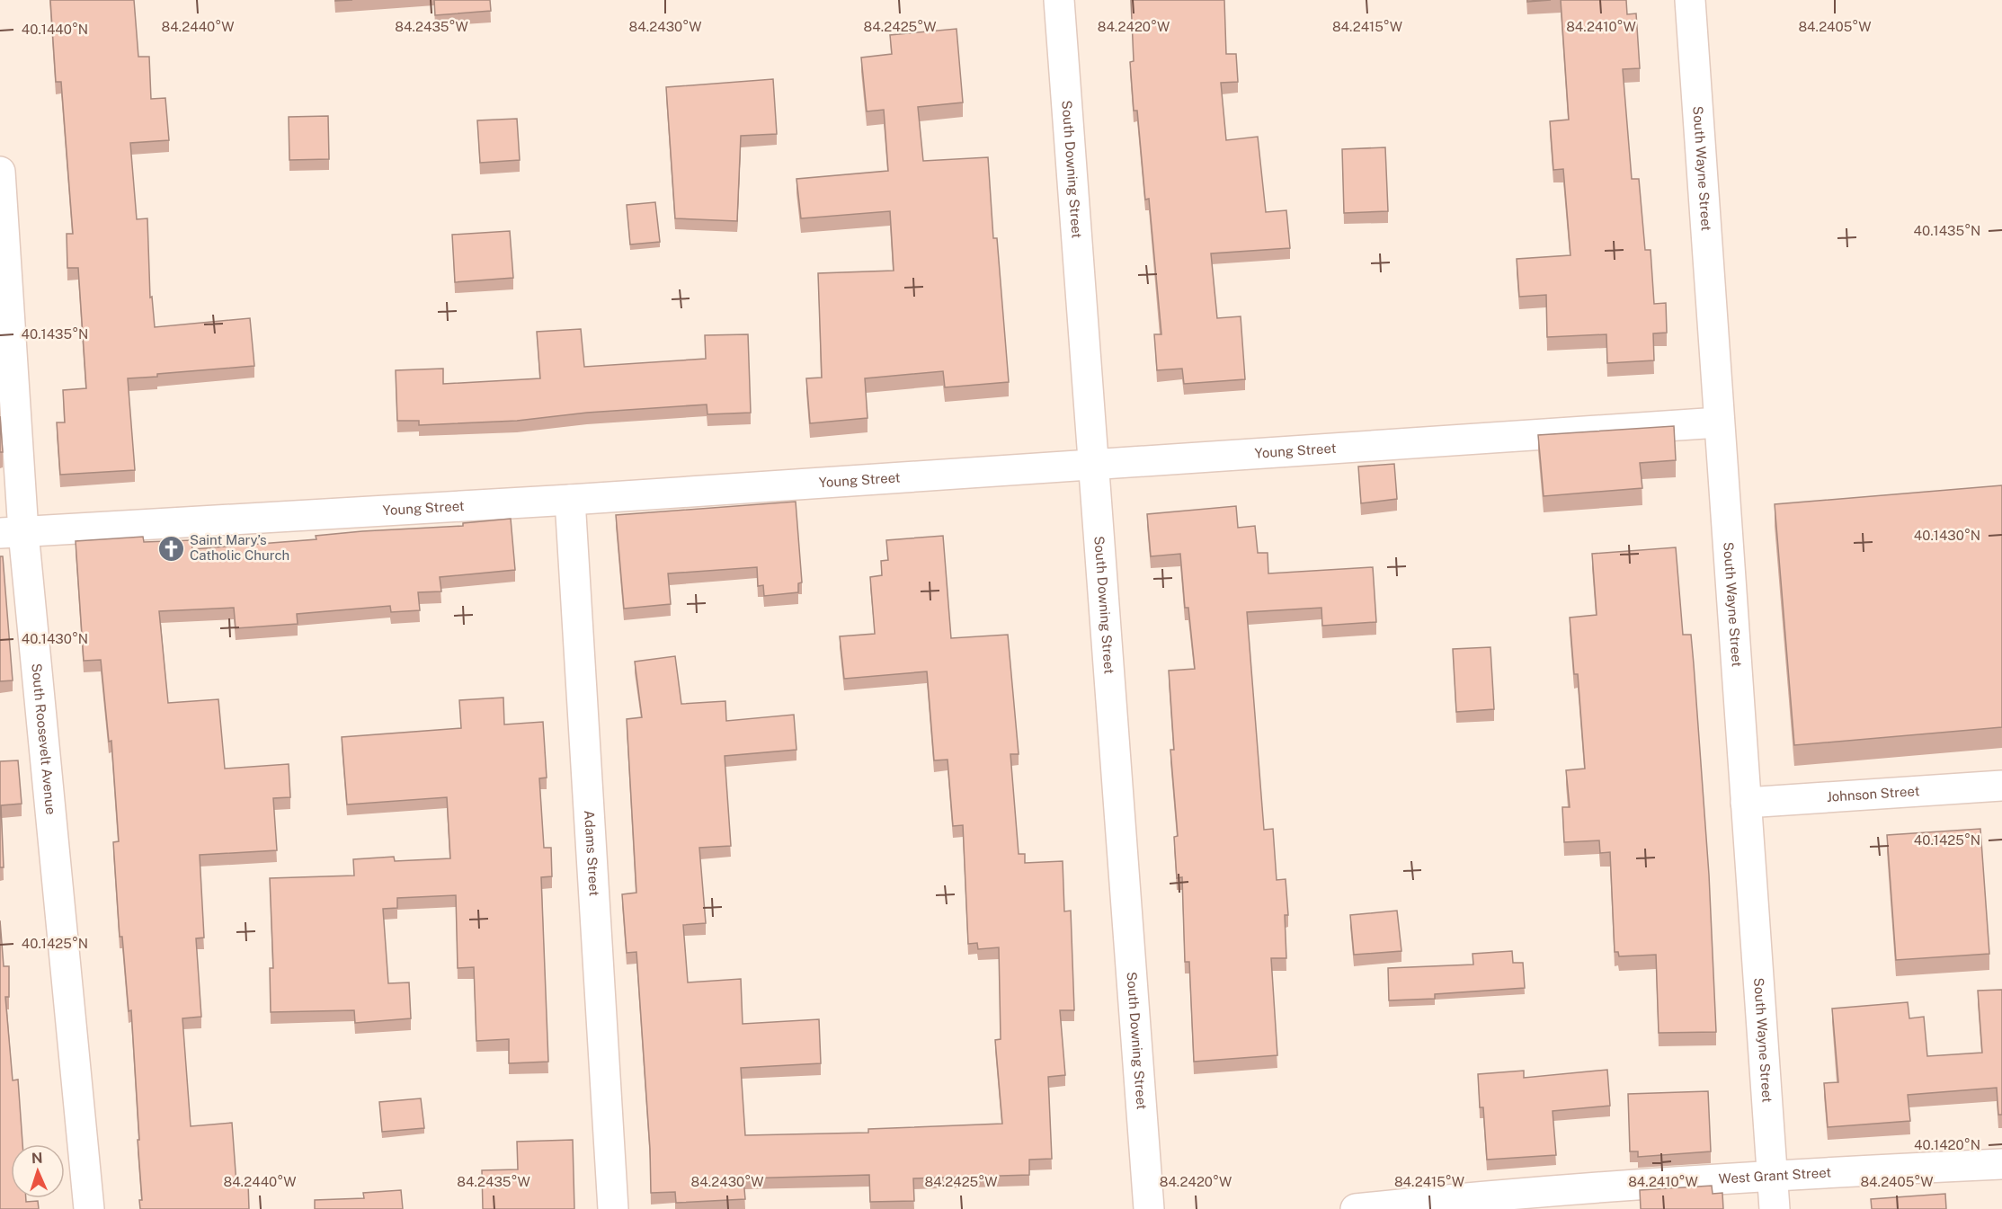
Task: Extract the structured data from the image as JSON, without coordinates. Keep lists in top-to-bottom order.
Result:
{
  "streets": {
    "street": [
      "South Downing Street",
      "South Wayne Street",
      "Young Street",
      "South Roosevelt Avenue",
      "Johnson Street",
      "Adams Street",
      "West Grant Street"
    ]
  },
  "crossings": [
    ["South Downing Street", "Young Street"],
    ["South Wayne Street", "Young Street"],
    ["South Wayne Street", "Johnson Street"],
    ["South Wayne Street", "West Grant Street"],
    ["Young Street", "South Roosevelt Avenue"],
    ["Young Street", "Adams Street"]
  ],
  "places": {
    "church": ["Saint Mary’s Catholic Church"]
  },
  "north": "top",
  "coordinates": [
    "84.2440°W",
    "84.2435°W",
    "84.2430°W",
    "84.2425°W",
    "84.2420°W",
    "84.2415°W",
    "84.2410°W",
    "84.2405°W",
    "40.1440°N",
    "40.1435°N",
    "40.1430°N",
    "40.1425°N",
    "40.1420°N"
  ]
}
